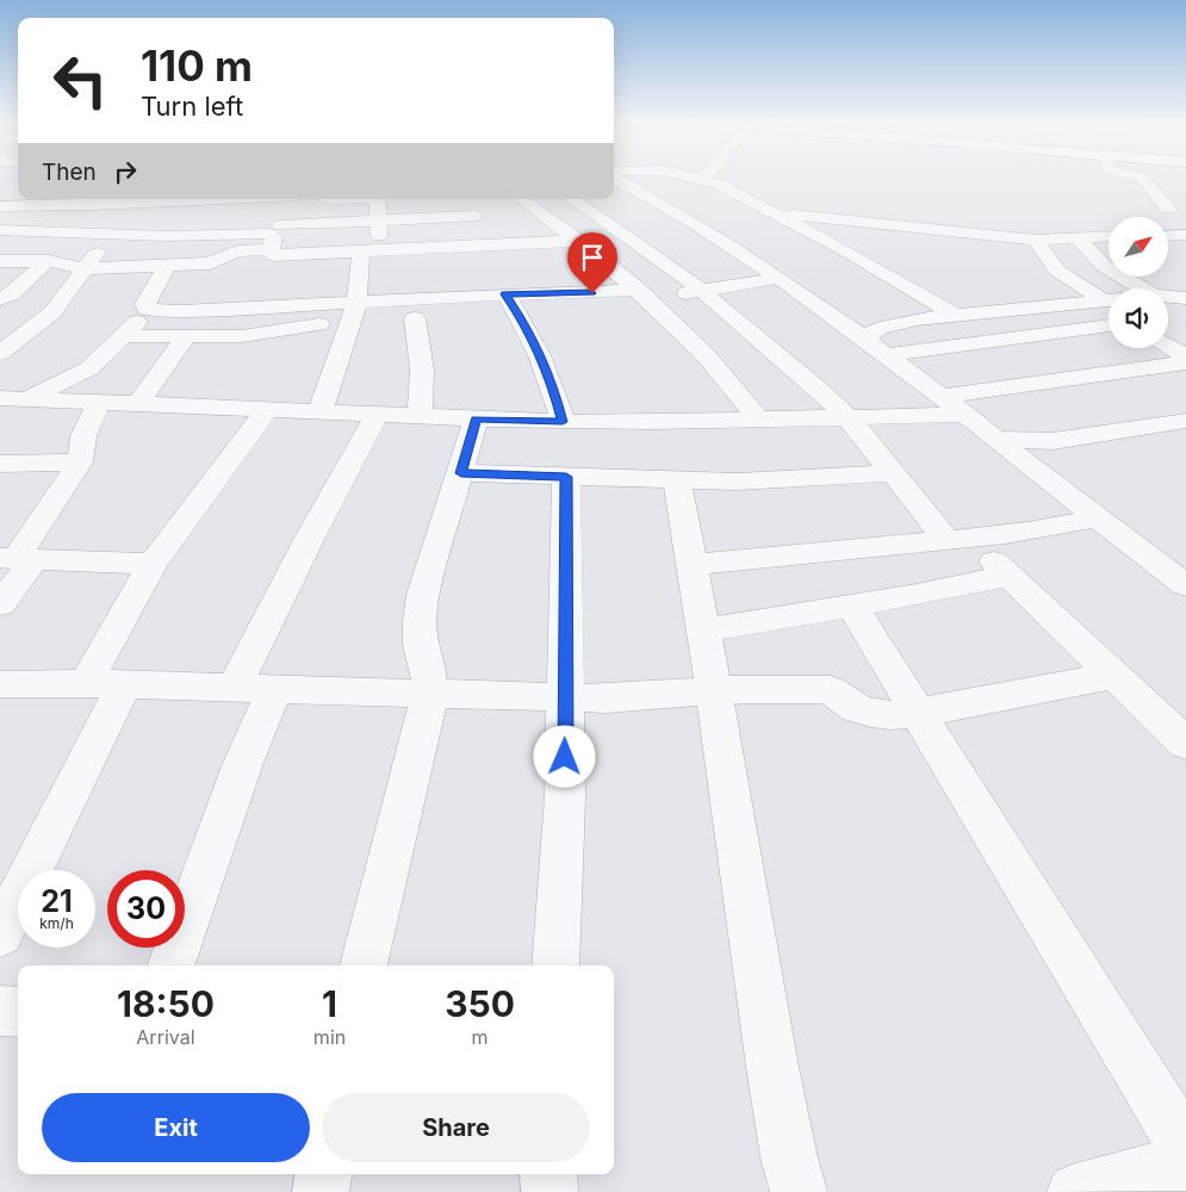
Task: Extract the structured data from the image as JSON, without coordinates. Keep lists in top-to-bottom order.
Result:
{
  "north": "top right",
  "page": {
    "turn": ["110 m", "Turn left"],
    "then": "Then",
    "speed": "21 km/h",
    "limit": "30",
    "eta": [
      "18:50",
      "Arrival",
      "1",
      "min",
      "350",
      "m"
    ],
    "buttons": ["Exit", "Share"]
  }
}
